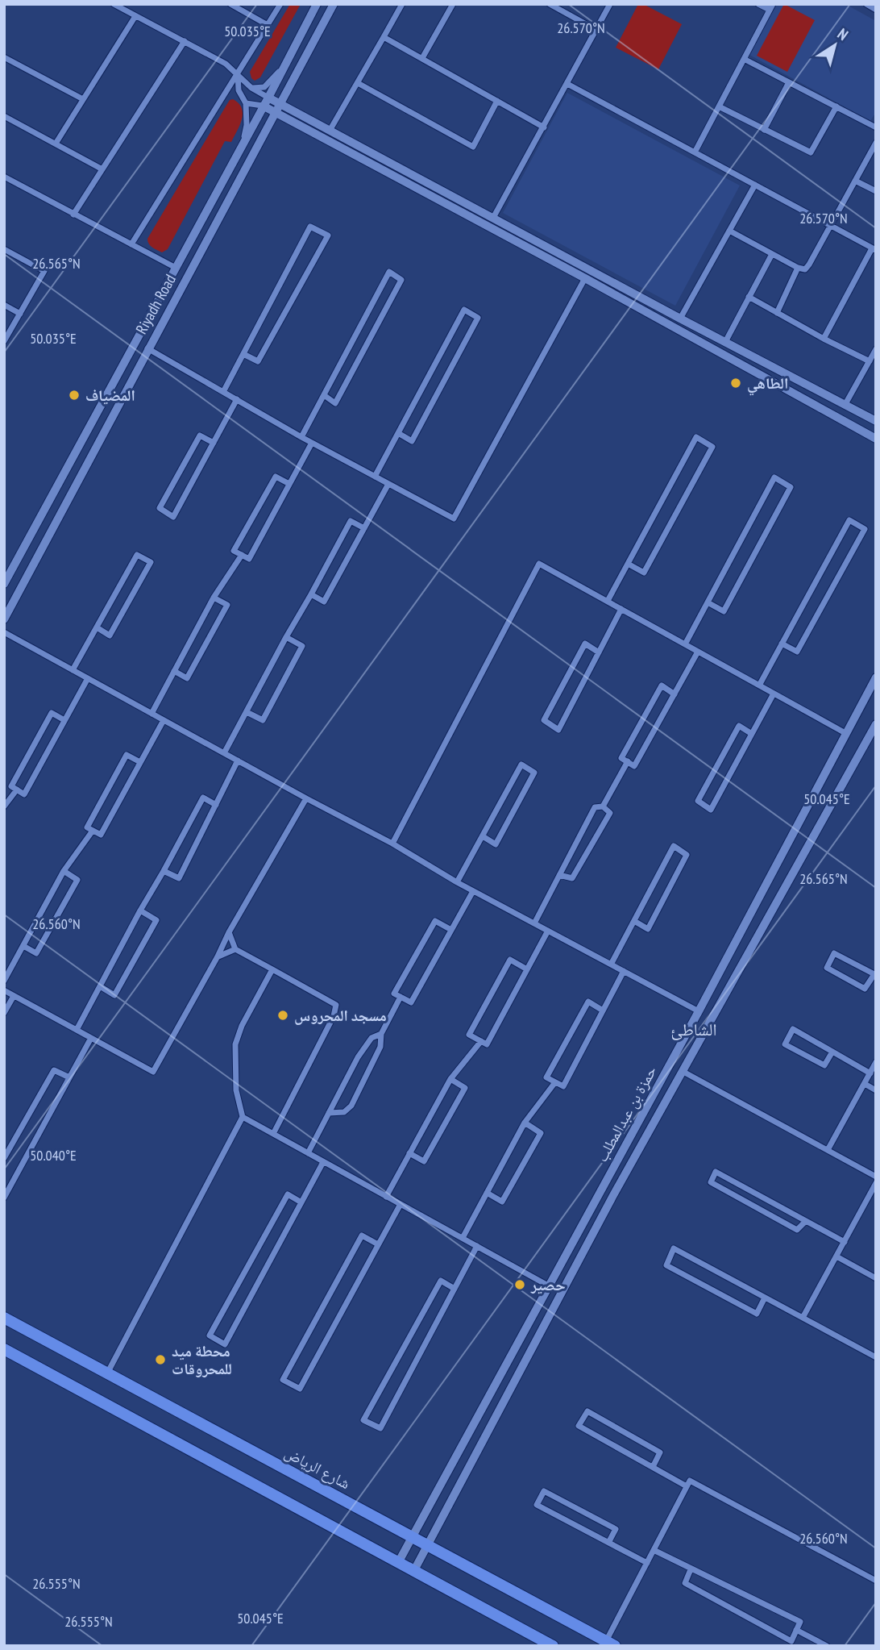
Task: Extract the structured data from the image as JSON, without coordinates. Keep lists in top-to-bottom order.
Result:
{
  "streets": {
    "main road": ["شارع الرياض"],
    "street": ["Riyadh Road", "حمزة بن عبدالمطلب"]
  },
  "crossings": [
    ["حمزة بن عبدالمطلب", "شارع الرياض"]
  ],
  "districts": ["الشاطئ"],
  "places": [
    "الطاهي",
    "المضياف",
    "مسجد المحروس",
    "حصير",
    "محطة ميد للمحروقات"
  ],
  "north": "top right",
  "coordinates": [
    "26.570°N",
    "50.035°E",
    "26.565°N",
    "50.045°E",
    "26.560°N",
    "50.040°E",
    "26.555°N"
  ]
}
